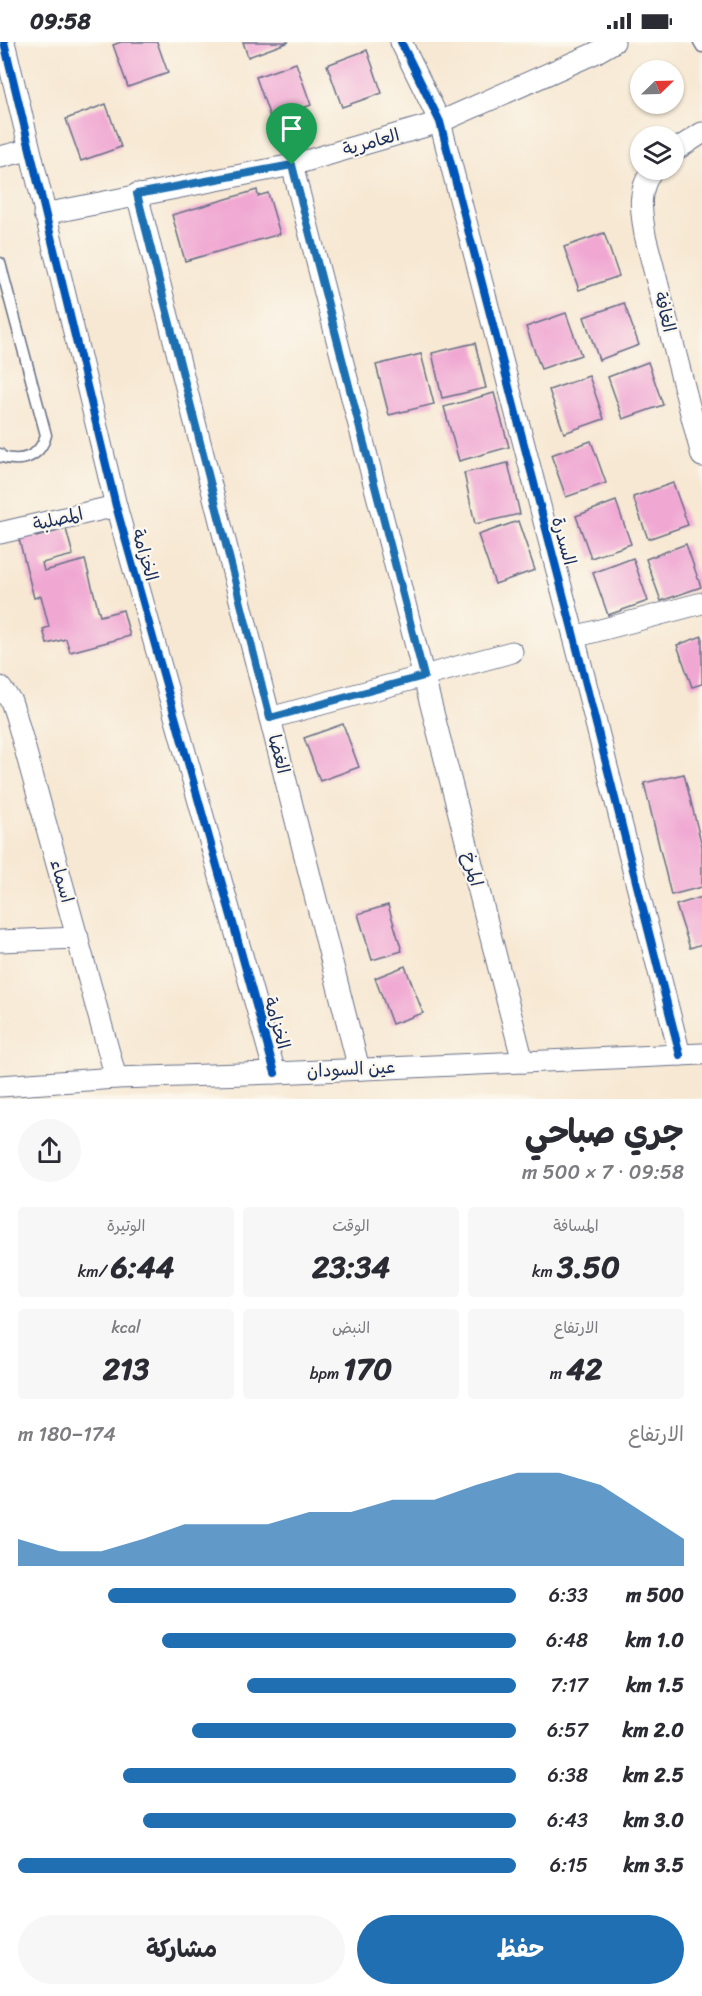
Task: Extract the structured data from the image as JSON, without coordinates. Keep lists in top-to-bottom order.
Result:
{
  "streets": {
    "street": [
      "العامرية",
      "الغافة",
      "المصلبة",
      "السدرة",
      "الخزامة",
      "الغضا",
      "المرخ",
      "اسماء",
      "عين السودان"
    ]
  },
  "crossings": [
    ["العامرية", "السدرة"],
    ["العامرية", "الخزامة"],
    ["العامرية", "الغضا"],
    ["العامرية", "المرخ"],
    ["المصلبة", "الخزامة"],
    ["السدرة", "عين السودان"],
    ["الخزامة", "عين السودان"],
    ["الغضا", "عين السودان"],
    ["المرخ", "عين السودان"],
    ["اسماء", "عين السودان"]
  ],
  "north": "top right",
  "page": {
    "status": "09:58",
    "heading": ["جري صباحي", "09:58 · 7 × 500 m"],
    "stats": [
      ["المسافة", "3.50 km"],
      ["الوقت", "23:34"],
      ["الوتيرة", "6:44 /km"],
      ["الارتفاع", "42 m"],
      ["النبض", "170 bpm"],
      ["kcal", "213"]
    ],
    "chart": ["الارتفاع", "174–180 m"],
    "list": [
      {
        "name": "500 m",
        "note": "6:33"
      },
      {
        "name": "1.0 km",
        "note": "6:48"
      },
      {
        "name": "1.5 km",
        "note": "7:17"
      },
      {
        "name": "2.0 km",
        "note": "6:57"
      },
      {
        "name": "2.5 km",
        "note": "6:38"
      },
      {
        "name": "3.0 km",
        "note": "6:43"
      },
      {
        "name": "3.5 km",
        "note": "6:15"
      }
    ],
    "buttons": ["حفظ", "مشاركة"]
  }
}
